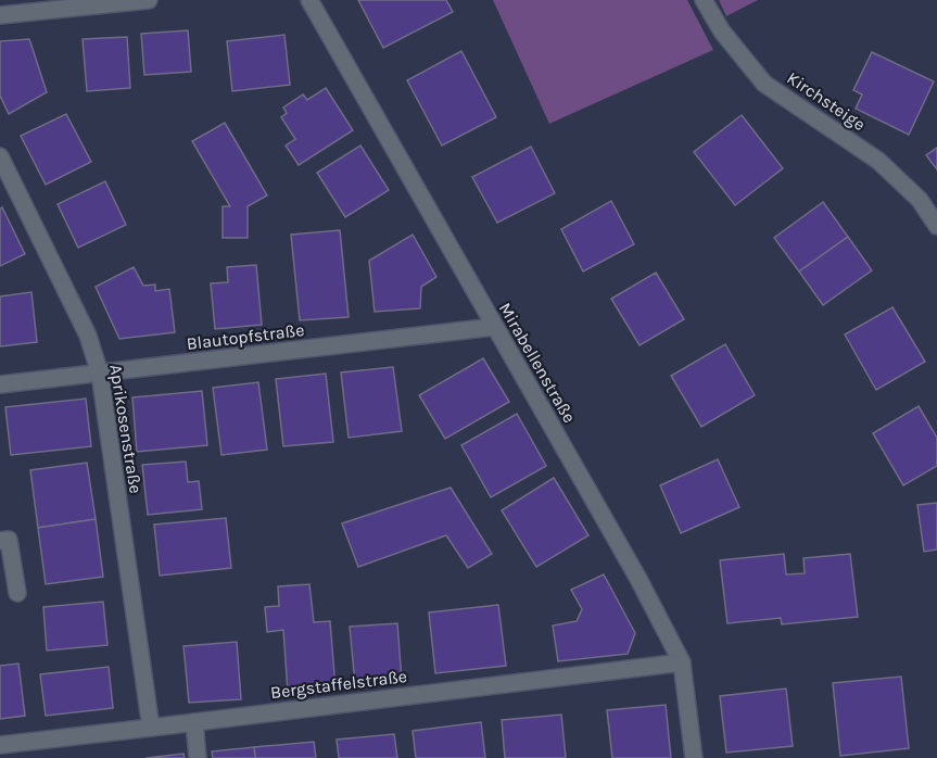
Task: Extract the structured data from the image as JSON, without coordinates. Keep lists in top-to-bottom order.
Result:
{
  "streets": {
    "street": [
      "Kirchsteige",
      "Blautopfstraße",
      "Mirabellenstraße",
      "Aprikosenstraße",
      "Bergstaffelstraße"
    ]
  },
  "crossings": [
    ["Blautopfstraße", "Mirabellenstraße"],
    ["Blautopfstraße", "Aprikosenstraße"],
    ["Mirabellenstraße", "Bergstaffelstraße"],
    ["Aprikosenstraße", "Bergstaffelstraße"]
  ]
}
